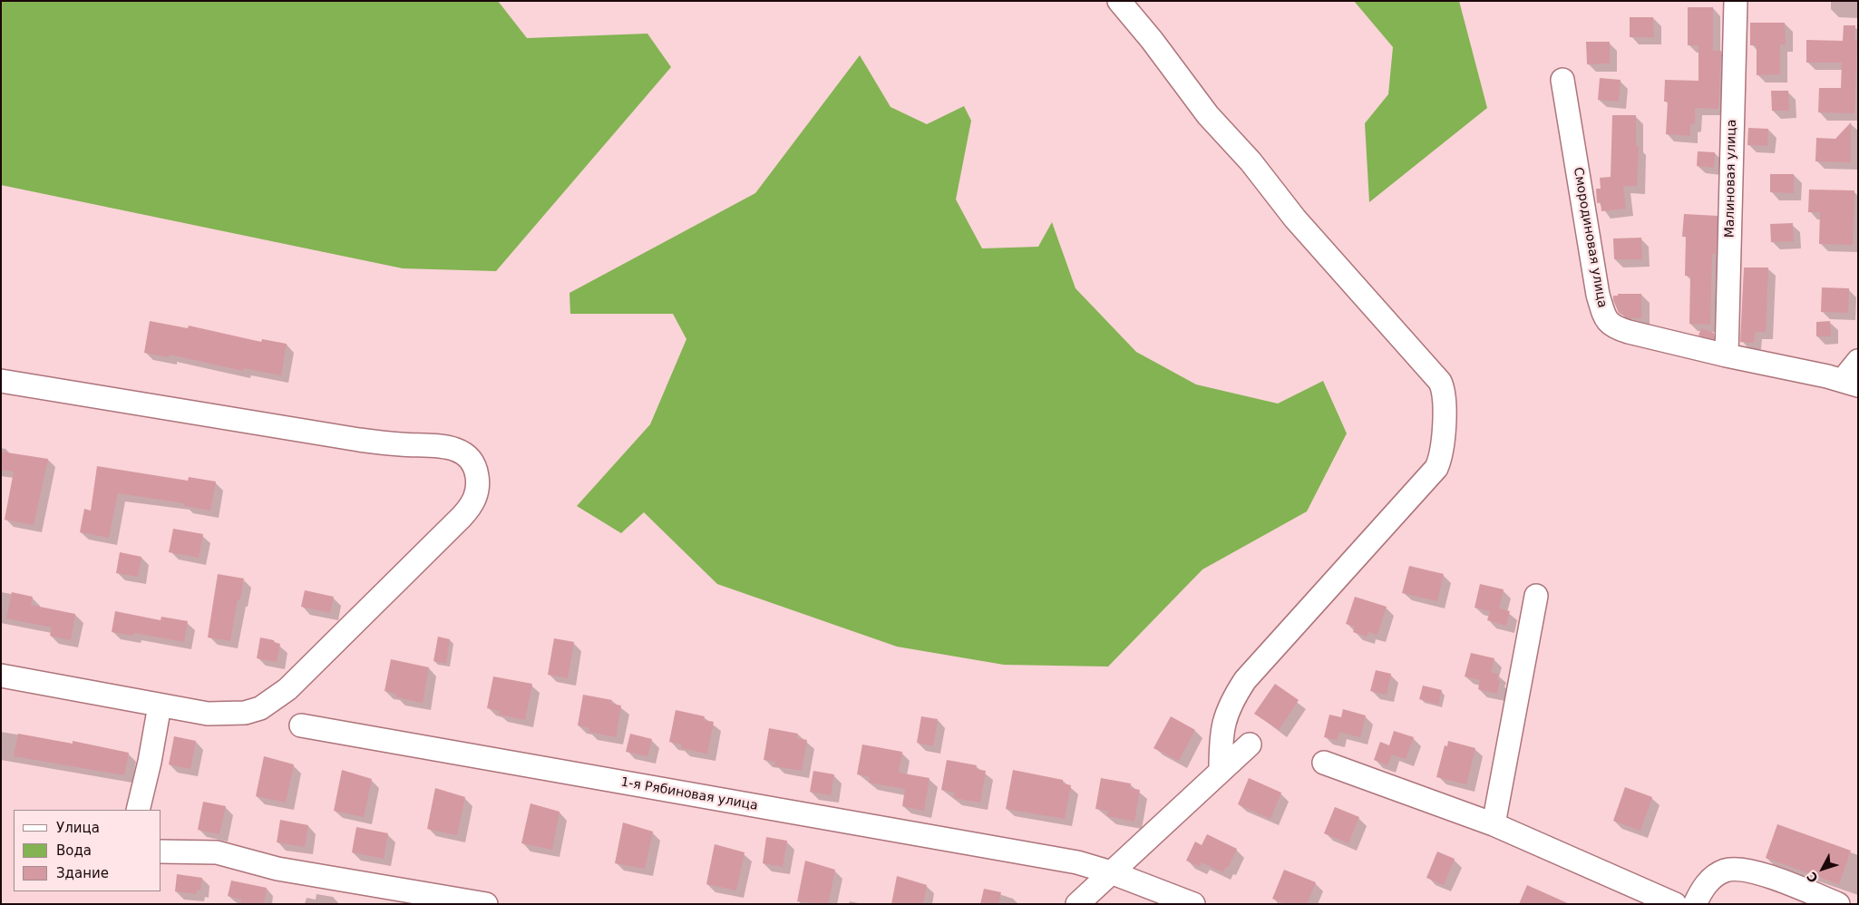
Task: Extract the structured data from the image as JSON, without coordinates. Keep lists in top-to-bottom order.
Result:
{
  "streets": {
    "street": ["Малиновая улица", "Смородиновая улица", "1-я Рябиновая улица"]
  },
  "crossings": [
    ["Малиновая улица", "Смородиновая улица"]
  ],
  "legend": ["Улица", "Вода", "Здание"],
  "north": "bottom left"
}
